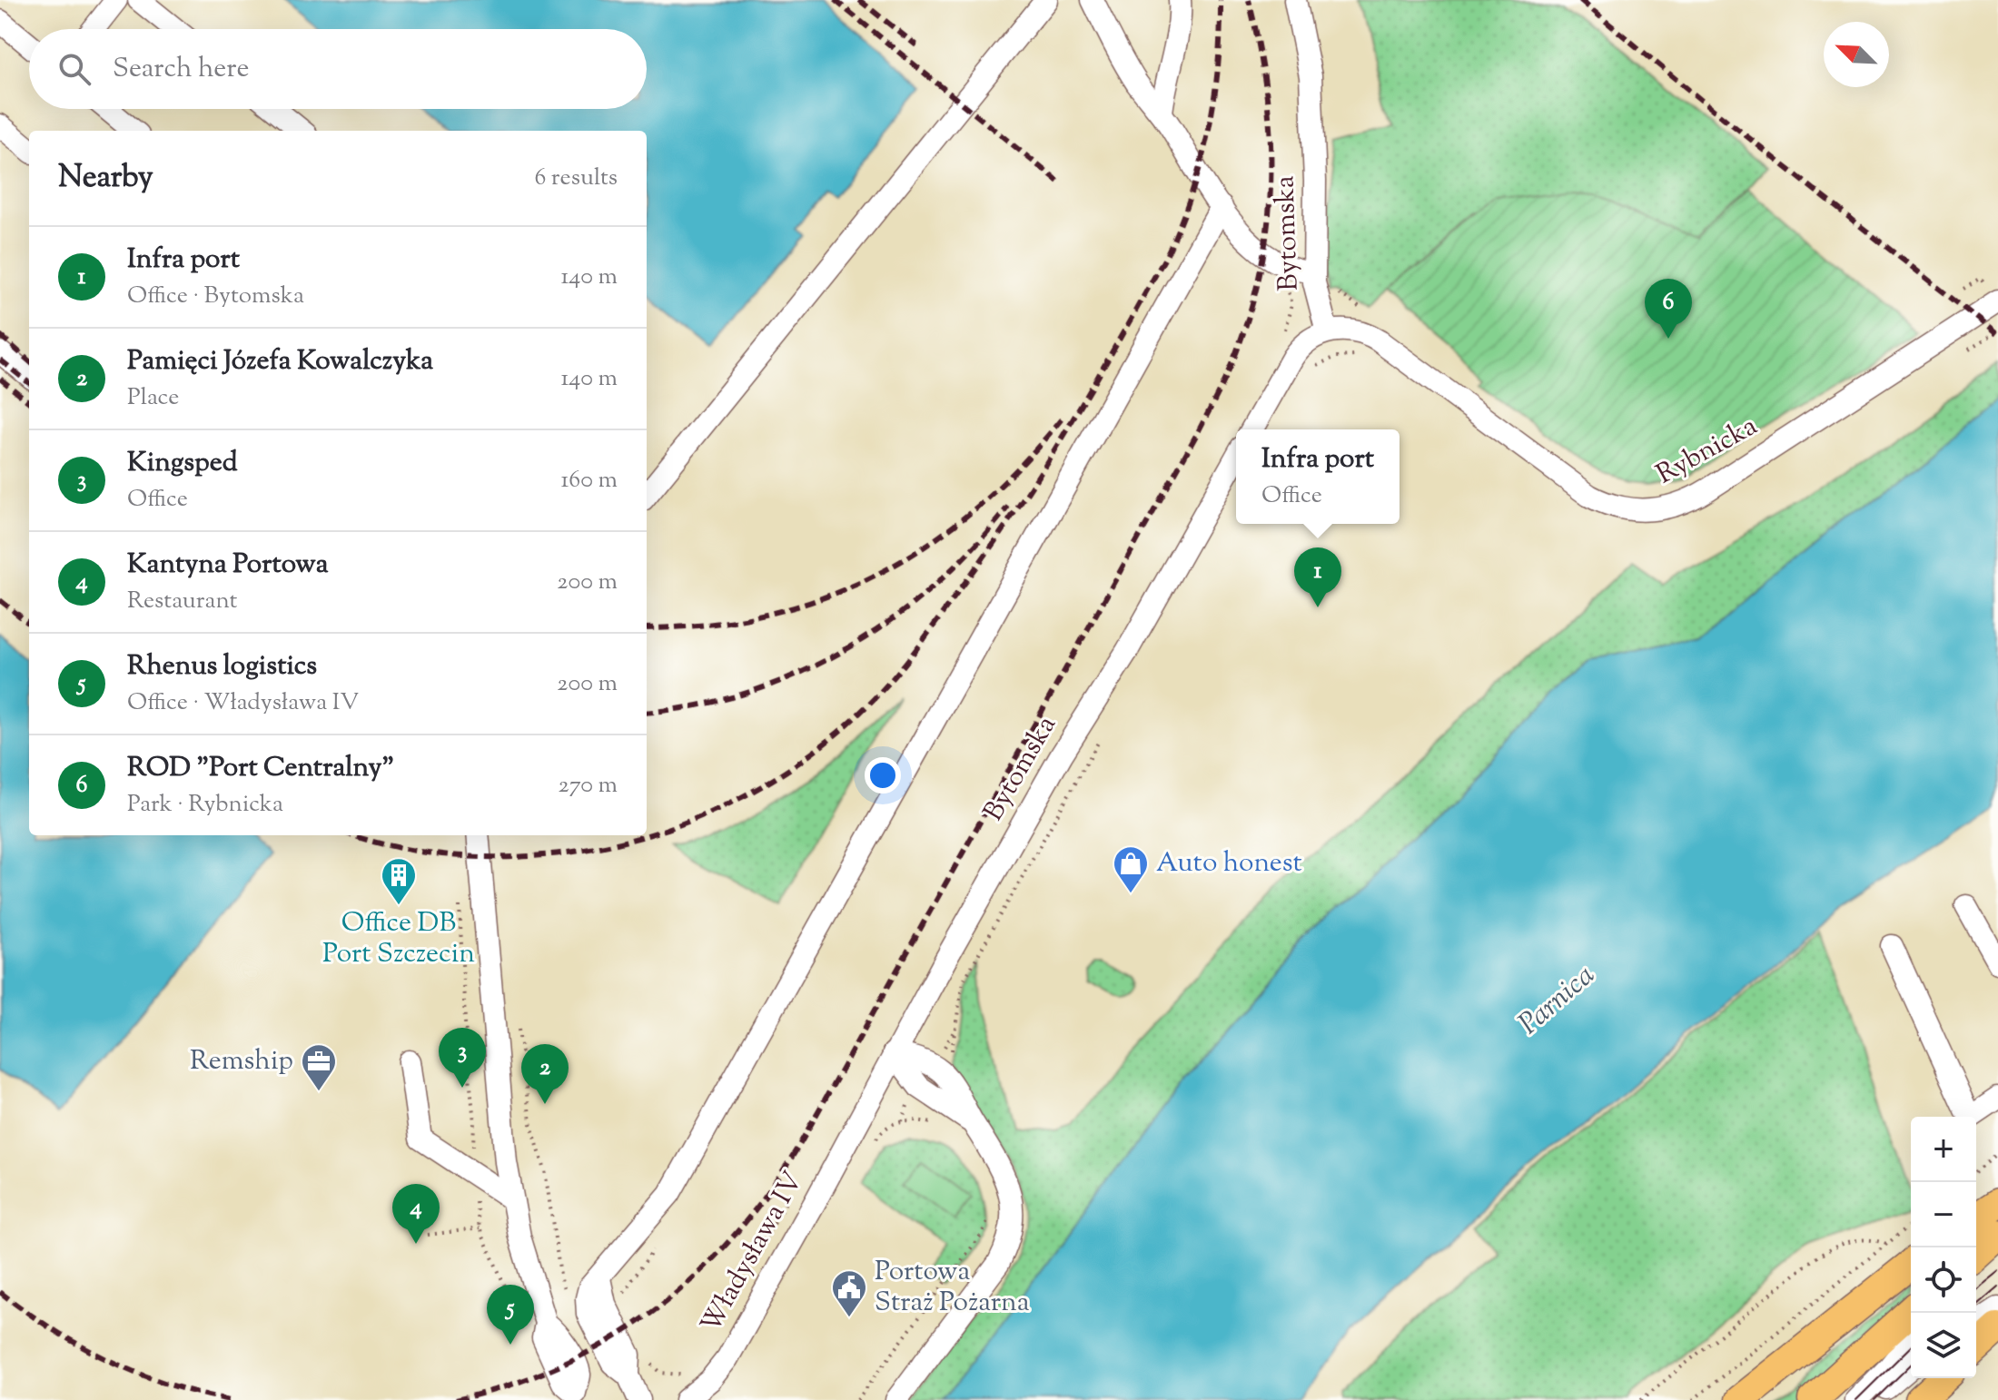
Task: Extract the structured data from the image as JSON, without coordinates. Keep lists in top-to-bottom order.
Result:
{
  "streets": {
    "street": ["Bytomska", "Rybnicka", "Władysława IV"]
  },
  "crossings": [
    ["Bytomska", "Rybnicka"],
    ["Bytomska", "Władysława IV"]
  ],
  "water": ["Parnica"],
  "places": {
    "shop": ["Auto honest"],
    "building": ["Office DB Port Szczecin"],
    "office": ["Remship"],
    "public building": ["Portowa Straż Pożarna"]
  },
  "north": "top left",
  "page": {
    "search": "Search here",
    "heading": ["Nearby", "6 results"],
    "list": [
      {
        "mark": "1",
        "name": "Infra port",
        "note": "Office · Bytomska",
        "value": "140 m"
      },
      {
        "mark": "2",
        "name": "Pamięci Józefa Kowalczyka",
        "note": "Place",
        "value": "140 m"
      },
      {
        "mark": "3",
        "name": "Kingsped",
        "note": "Office",
        "value": "160 m"
      },
      {
        "mark": "4",
        "name": "Kantyna Portowa",
        "note": "Restaurant",
        "value": "200 m"
      },
      {
        "mark": "5",
        "name": "Rhenus logistics",
        "note": "Office · Władysława IV",
        "value": "200 m"
      },
      {
        "mark": "6",
        "name": "ROD \"Port Centralny\"",
        "note": "Park · Rybnicka",
        "value": "270 m"
      }
    ],
    "pins": [
      "6",
      "1",
      "3",
      "2",
      "4",
      "5"
    ],
    "popup": ["Infra port", "Office"],
    "map_buttons": ["+", "−"]
  }
}
